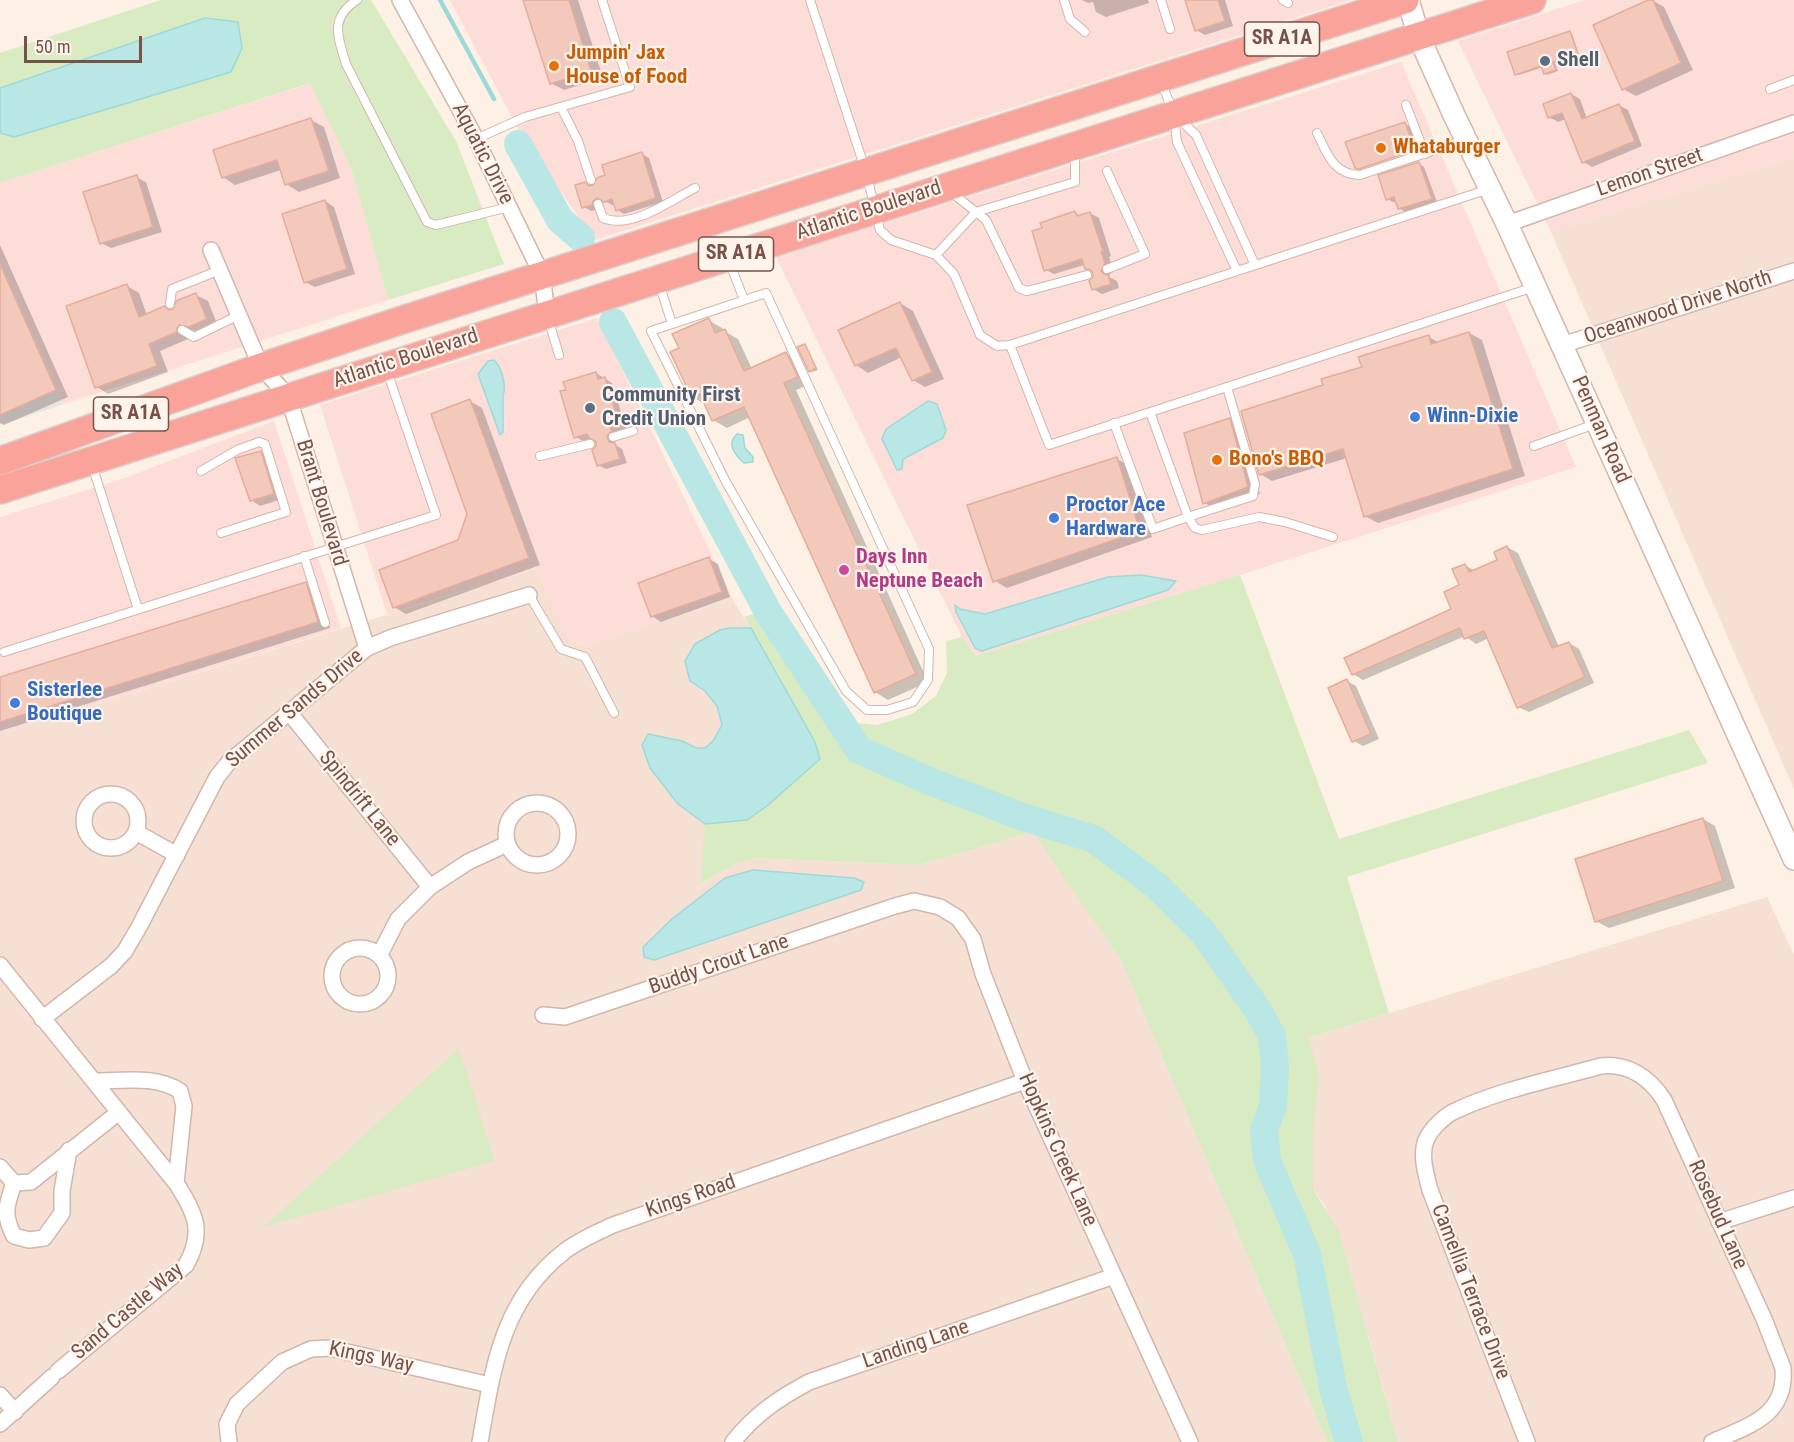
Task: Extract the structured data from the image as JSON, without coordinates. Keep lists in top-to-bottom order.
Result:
{
  "streets": {
    "highway": ["SR A1A", "Atlantic Boulevard"],
    "street": [
      "Aquatic Drive",
      "Lemon Street",
      "Oceanwood Drive North",
      "Penman Road",
      "Brant Boulevard",
      "Summer Sands Drive",
      "Spindrift Lane",
      "Buddy Crout Lane",
      "Hopkins Creek Lane",
      "Kings Road",
      "Rosebud Lane",
      "Camellia Terrace Drive",
      "Sand Castle Way",
      "Landing Lane",
      "Kings Way"
    ]
  },
  "crossings": [
    ["Aquatic Drive", "Atlantic Boulevard"],
    ["Lemon Street", "Penman Road"],
    ["Atlantic Boulevard", "Penman Road"],
    ["Atlantic Boulevard", "Brant Boulevard"],
    ["Oceanwood Drive North", "Penman Road"],
    ["Brant Boulevard", "Summer Sands Drive"],
    ["Summer Sands Drive", "Spindrift Lane"],
    ["Summer Sands Drive", "Sand Castle Way"],
    ["Buddy Crout Lane", "Hopkins Creek Lane"],
    ["Hopkins Creek Lane", "Kings Road"],
    ["Hopkins Creek Lane", "Landing Lane"],
    ["Kings Road", "Kings Way"],
    ["Rosebud Lane", "Camellia Terrace Drive"]
  ],
  "places": [
    "Shell",
    "Jumpin' Jax House of Food",
    "Whataburger",
    "Community First Credit Union",
    "Winn-Dixie",
    "Bono's BBQ",
    "Proctor Ace Hardware",
    "Days Inn Neptune Beach",
    "Sisterlee Boutique"
  ],
  "scale_bar": "50 m"
}
